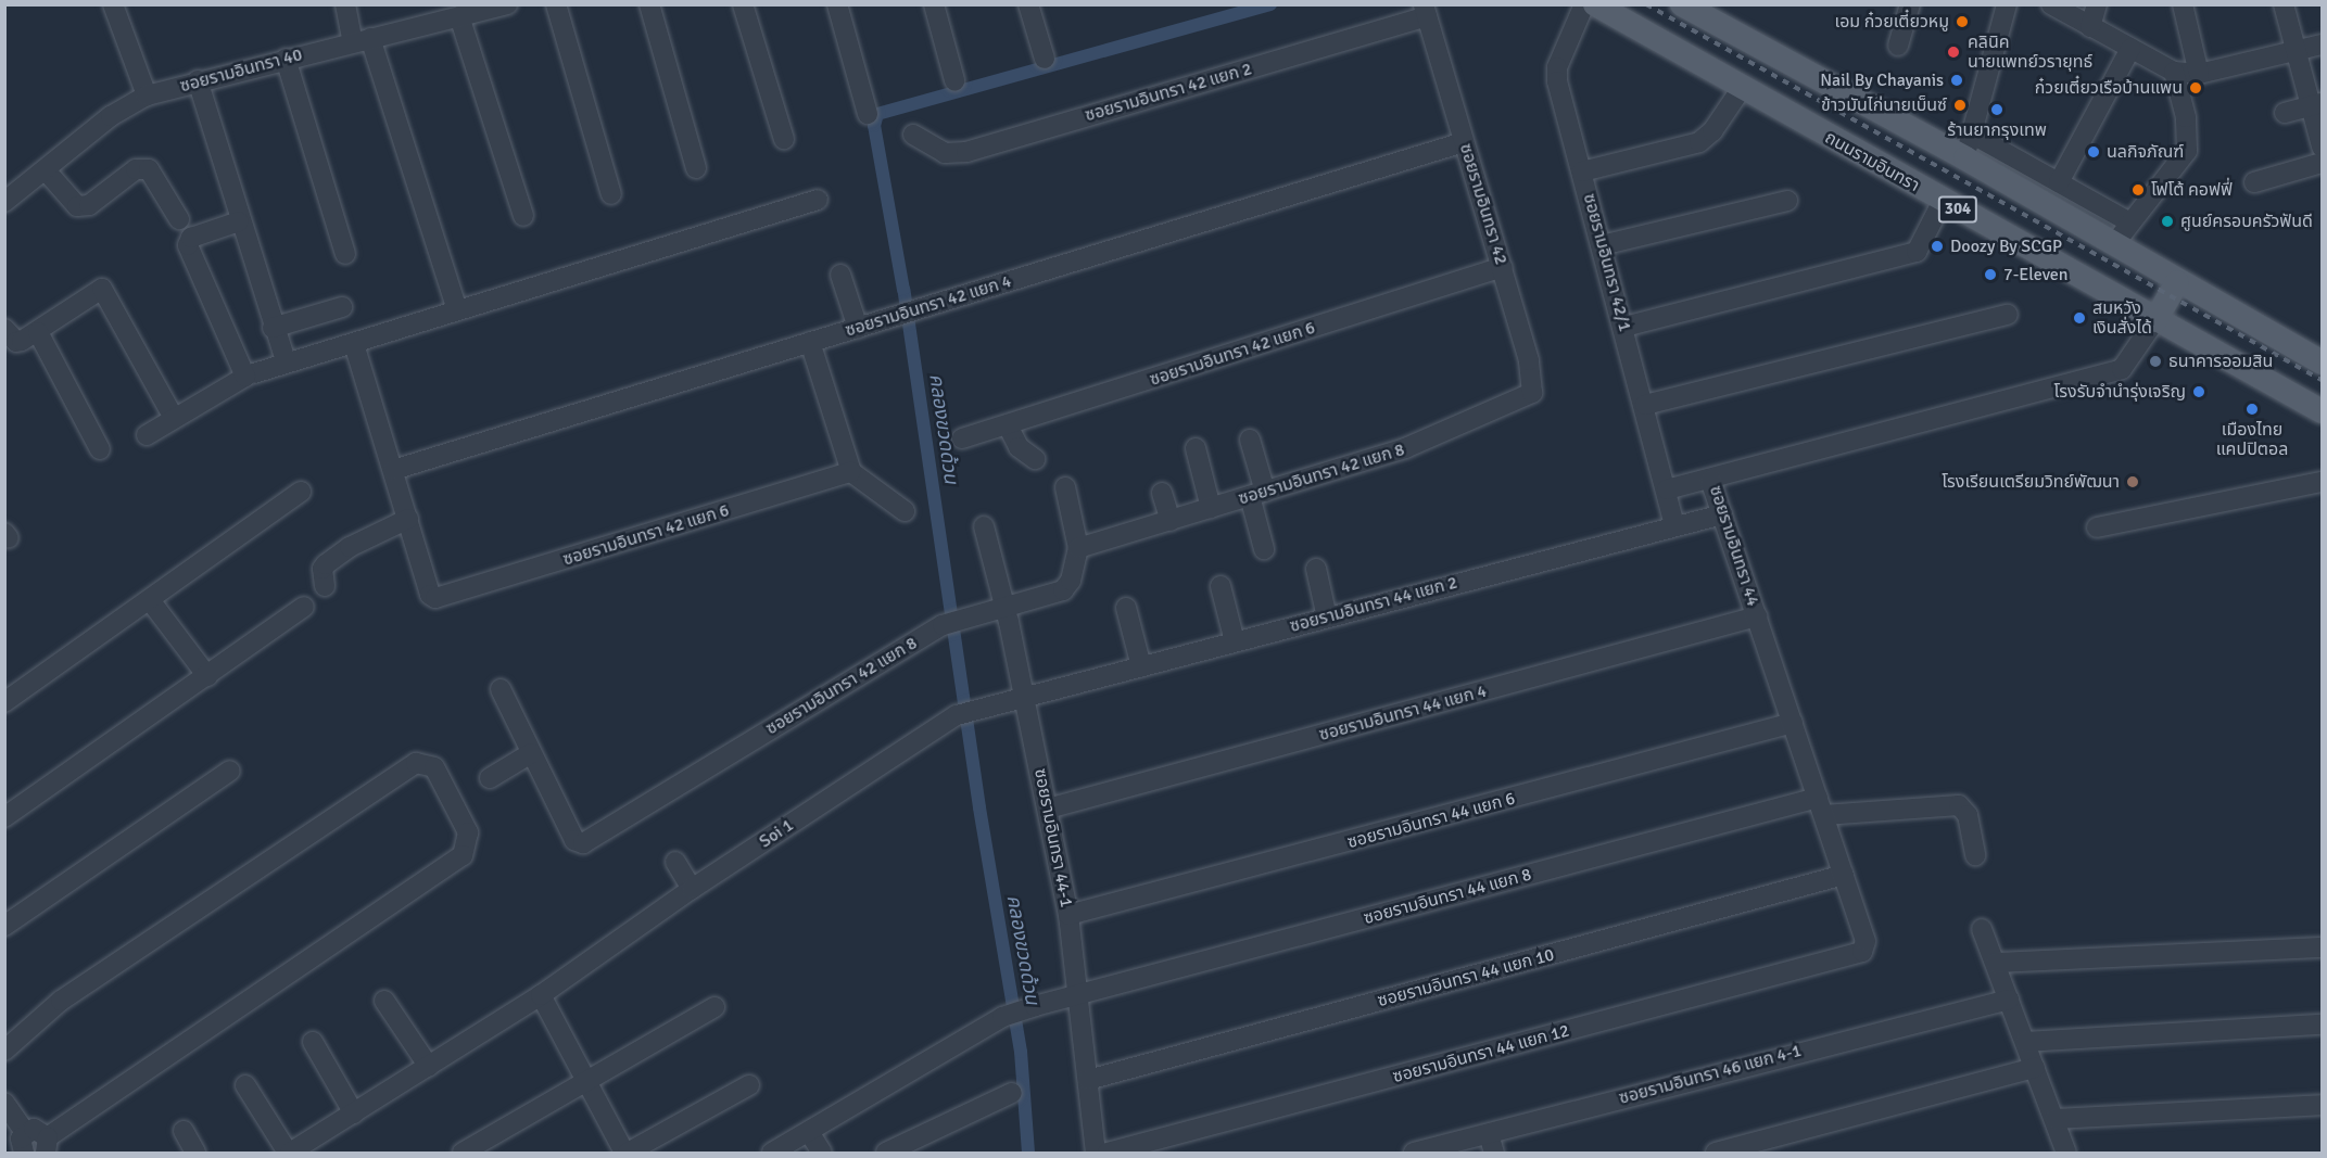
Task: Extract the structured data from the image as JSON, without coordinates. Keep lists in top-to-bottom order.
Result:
{
  "streets": {
    "main road": ["ถนนรามอินทรา", "304"],
    "street": [
      "ซอยรามอินทรา 40",
      "ซอยรามอินทรา 42 แยก 2",
      "ซอยรามอินทรา 42",
      "ซอยรามอินทรา 42/1",
      "ซอยรามอินทรา 42 แยก 4",
      "ซอยรามอินทรา 42 แยก 6",
      "ซอยรามอินทรา 42 แยก 8",
      "ซอยรามอินทรา 44",
      "ซอยรามอินทรา 44 แยก 2",
      "ซอยรามอินทรา 44 แยก 4",
      "ซอยรามอินทรา 44 แยก 6",
      "Soi 1",
      "ซอยรามอินทรา 44-1",
      "ซอยรามอินทรา 44 แยก 8",
      "ซอยรามอินทรา 44 แยก 10",
      "ซอยรามอินทรา 44 แยก 12",
      "ซอยรามอินทรา 46 แยก 4-1"
    ]
  },
  "crossings": [
    ["ซอยรามอินทรา 42 แยก 2", "ซอยรามอินทรา 42"],
    ["ถนนรามอินทรา", "ซอยรามอินทรา 44"],
    ["ซอยรามอินทรา 42", "ซอยรามอินทรา 42 แยก 4"],
    ["ซอยรามอินทรา 42", "ซอยรามอินทรา 42 แยก 6"],
    ["ซอยรามอินทรา 42", "ซอยรามอินทรา 42 แยก 8"],
    ["ซอยรามอินทรา 42/1", "ซอยรามอินทรา 44 แยก 2"],
    ["ซอยรามอินทรา 42 แยก 8", "ซอยรามอินทรา 44-1"],
    ["ซอยรามอินทรา 44", "ซอยรามอินทรา 44 แยก 2"],
    ["ซอยรามอินทรา 44", "ซอยรามอินทรา 44 แยก 4"],
    ["ซอยรามอินทรา 44", "ซอยรามอินทรา 44 แยก 6"],
    ["ซอยรามอินทรา 44", "ซอยรามอินทรา 44 แยก 8"],
    ["ซอยรามอินทรา 44", "ซอยรามอินทรา 44 แยก 10"],
    ["ซอยรามอินทรา 44", "ซอยรามอินทรา 44 แยก 12"],
    ["ซอยรามอินทรา 44 แยก 2", "Soi 1"],
    ["ซอยรามอินทรา 44 แยก 2", "ซอยรามอินทรา 44-1"],
    ["ซอยรามอินทรา 44 แยก 4", "ซอยรามอินทรา 44-1"],
    ["ซอยรามอินทรา 44 แยก 6", "ซอยรามอินทรา 44-1"],
    ["Soi 1", "ซอยรามอินทรา 44-1"],
    ["ซอยรามอินทรา 44-1", "ซอยรามอินทรา 44 แยก 8"],
    ["ซอยรามอินทรา 44-1", "ซอยรามอินทรา 44 แยก 10"]
  ],
  "water": ["คลองขวดด้วน"],
  "places": [
    "เอม ก๋วยเตี๋ยวหมู",
    "คลินิค นายแพทย์วรายุทธ์",
    "Nail By Chayanis",
    "ก๋วยเตี๋ยวเรือบ้านแพน",
    "ข้าวมันไก่นายเบ็นซ์",
    "ร้านยากรุงเทพ",
    "นลกิจภัณฑ์",
    "โฟโต้ คอฟฟี่",
    "ศูนย์ครอบครัวฟันดี",
    "Doozy By SCGP",
    "7-Eleven",
    "สมหวัง เงินสั่งได้",
    "ธนาคารออมสิน",
    "โรงรับจำนำรุ่งเจริญ",
    "เมืองไทย แคปปิตอล",
    "โรงเรียนเตรียมวิทย์พัฒนา"
  ]
}
